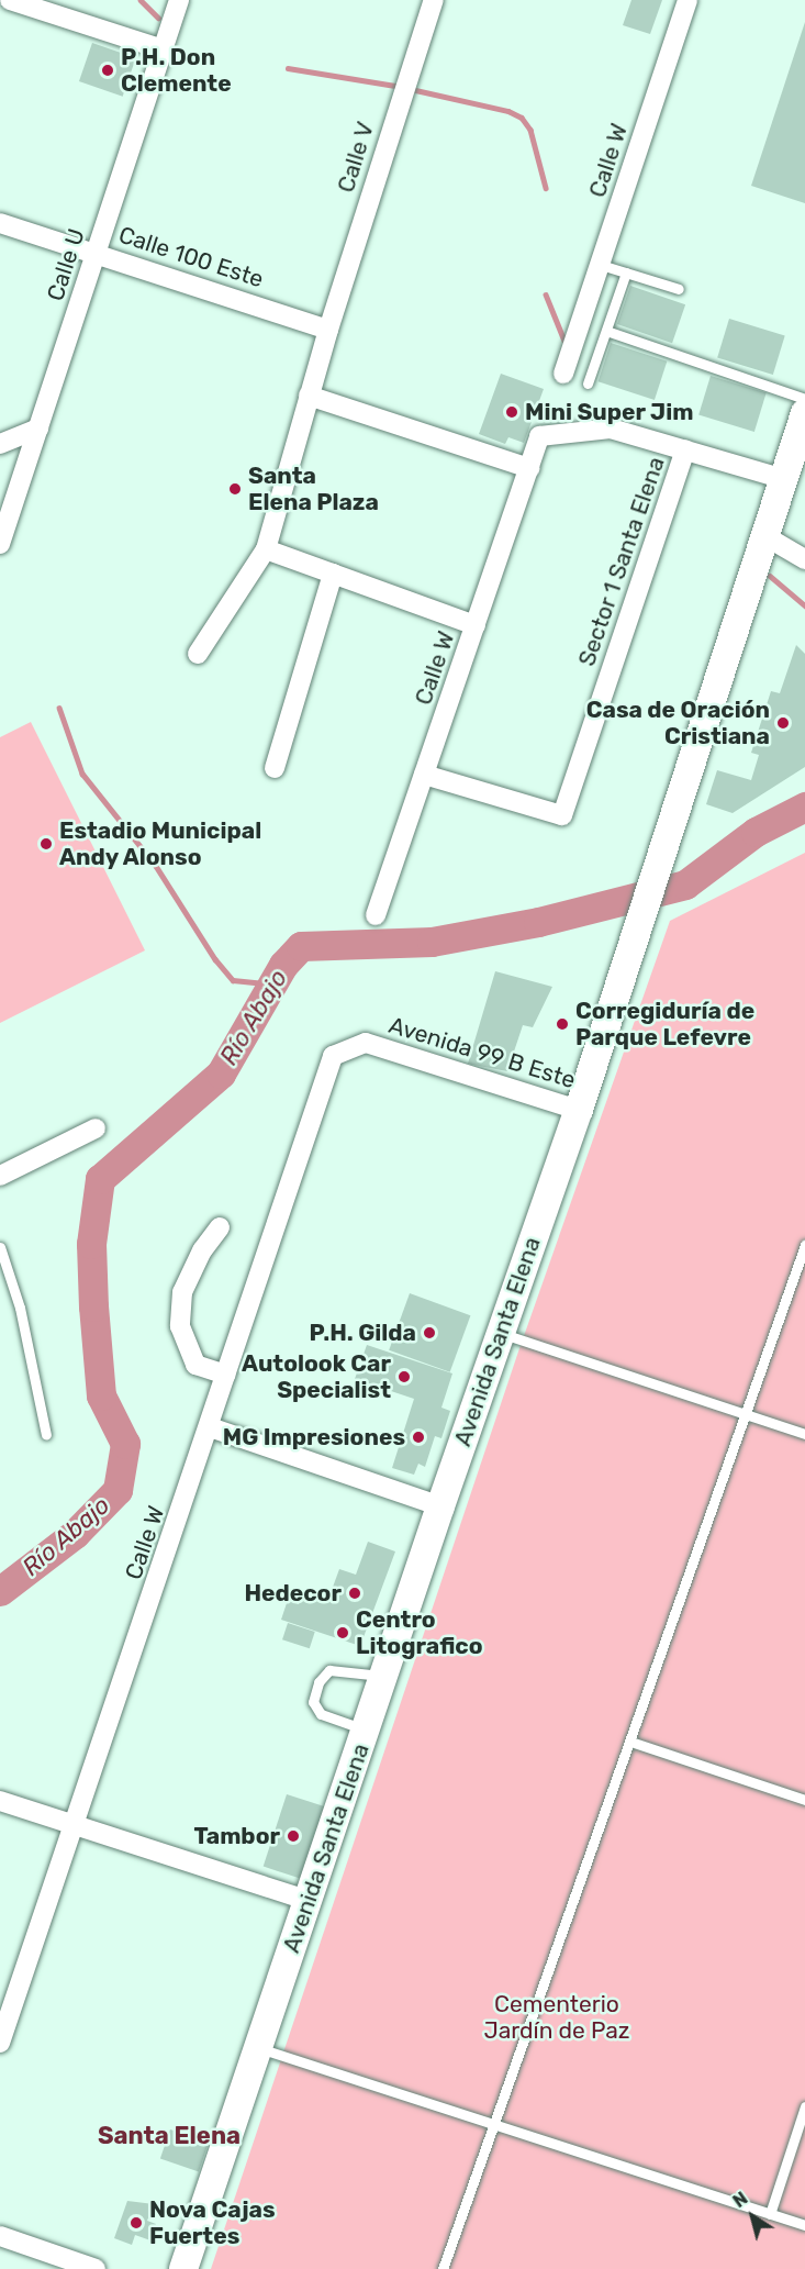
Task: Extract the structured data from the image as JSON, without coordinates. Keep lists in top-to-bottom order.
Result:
{
  "streets": {
    "street": [
      "Calle V",
      "Calle W",
      "Calle 100 Este",
      "Calle U",
      "Sector 1 Santa Elena",
      "Avenida 99 B Este",
      "Avenida Santa Elena"
    ]
  },
  "crossings": [
    ["Calle V", "Calle 100 Este"],
    ["Calle W", "Sector 1 Santa Elena"],
    ["Calle W", "Avenida 99 B Este"],
    ["Calle 100 Este", "Calle U"],
    ["Avenida 99 B Este", "Avenida Santa Elena"]
  ],
  "districts": ["Santa Elena"],
  "water": ["Río Abajo"],
  "parks": ["Cementerio Jardín de Paz"],
  "places": [
    "P.H. Don Clemente",
    "Mini Super Jim",
    "Santa Elena Plaza",
    "Casa de Oración Cristiana",
    "Estadio Municipal Andy Alonso",
    "Corregiduría de Parque Lefevre",
    "P.H. Gilda",
    "Autolook Car Specialist",
    "MG Impresiones",
    "Hedecor",
    "Centro Litografico",
    "Tambor",
    "Nova Cajas Fuertes"
  ],
  "north": "top left"
}
